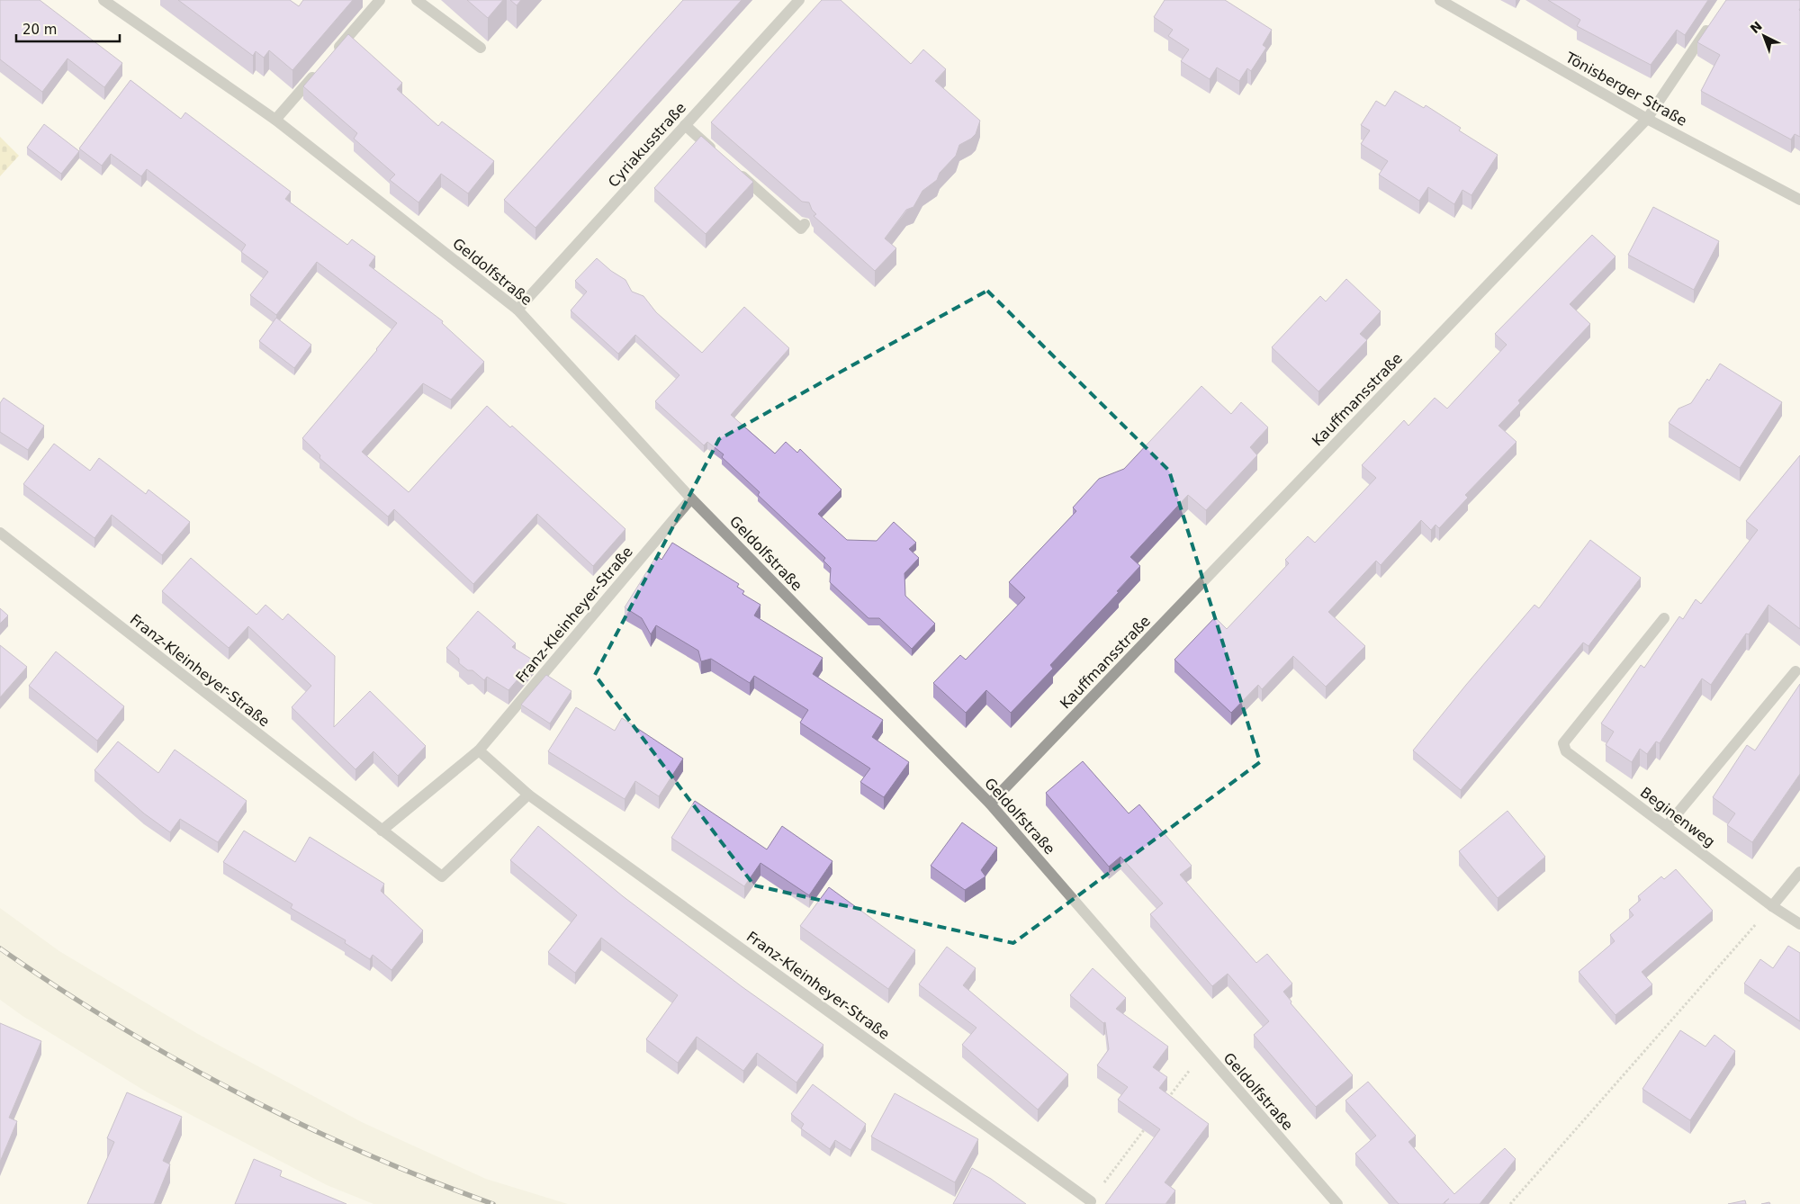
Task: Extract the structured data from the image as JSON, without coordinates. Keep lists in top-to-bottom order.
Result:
{
  "streets": {
    "street": [
      "Tönisberger Straße",
      "Cyriakusstraße",
      "Geldolfstraße",
      "Kauffmansstraße",
      "Franz-Kleinheyer-Straße",
      "Beginenweg"
    ]
  },
  "crossings": [
    ["Tönisberger Straße", "Kauffmansstraße"],
    ["Cyriakusstraße", "Geldolfstraße"],
    ["Geldolfstraße", "Kauffmansstraße"],
    ["Geldolfstraße", "Franz-Kleinheyer-Straße"]
  ],
  "scale_bar": "20 m",
  "north": "top left"
}
